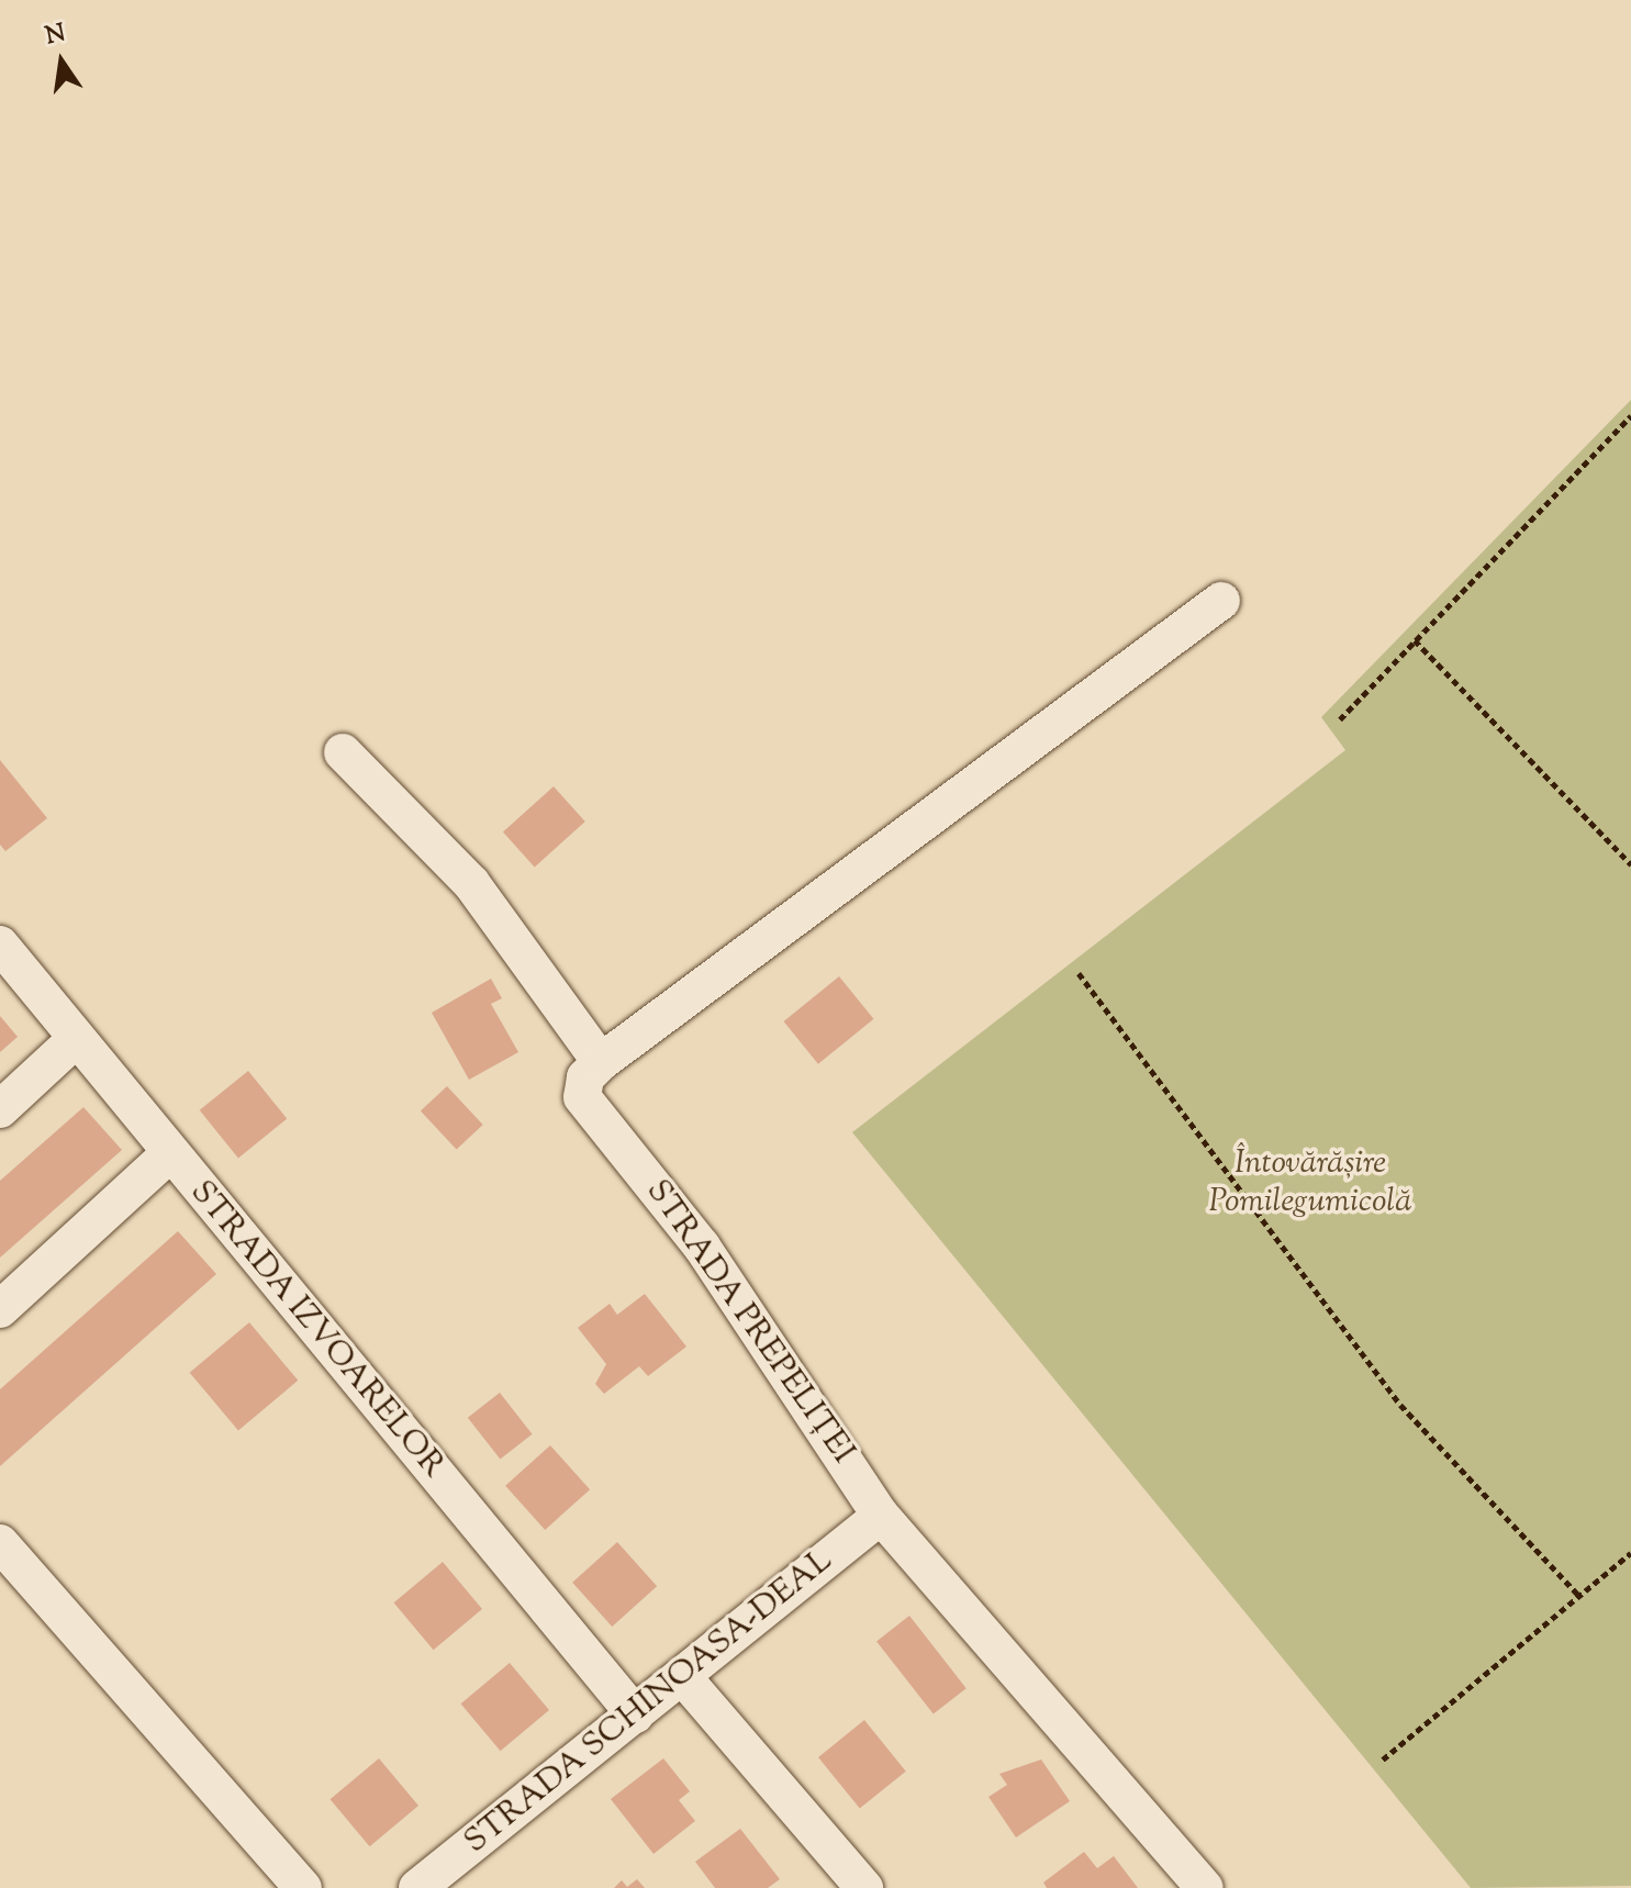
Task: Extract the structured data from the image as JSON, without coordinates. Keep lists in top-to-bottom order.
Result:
{
  "streets": {
    "street": ["STRADA PREPELIȚEI", "STRADA IZVOARELOR", "STRADA SCHINOASA-DEAL"]
  },
  "crossings": [
    ["STRADA PREPELIȚEI", "STRADA SCHINOASA-DEAL"],
    ["STRADA IZVOARELOR", "STRADA SCHINOASA-DEAL"]
  ],
  "parks": ["Întovărășire Pomilegumicolă"],
  "north": "top"
}
